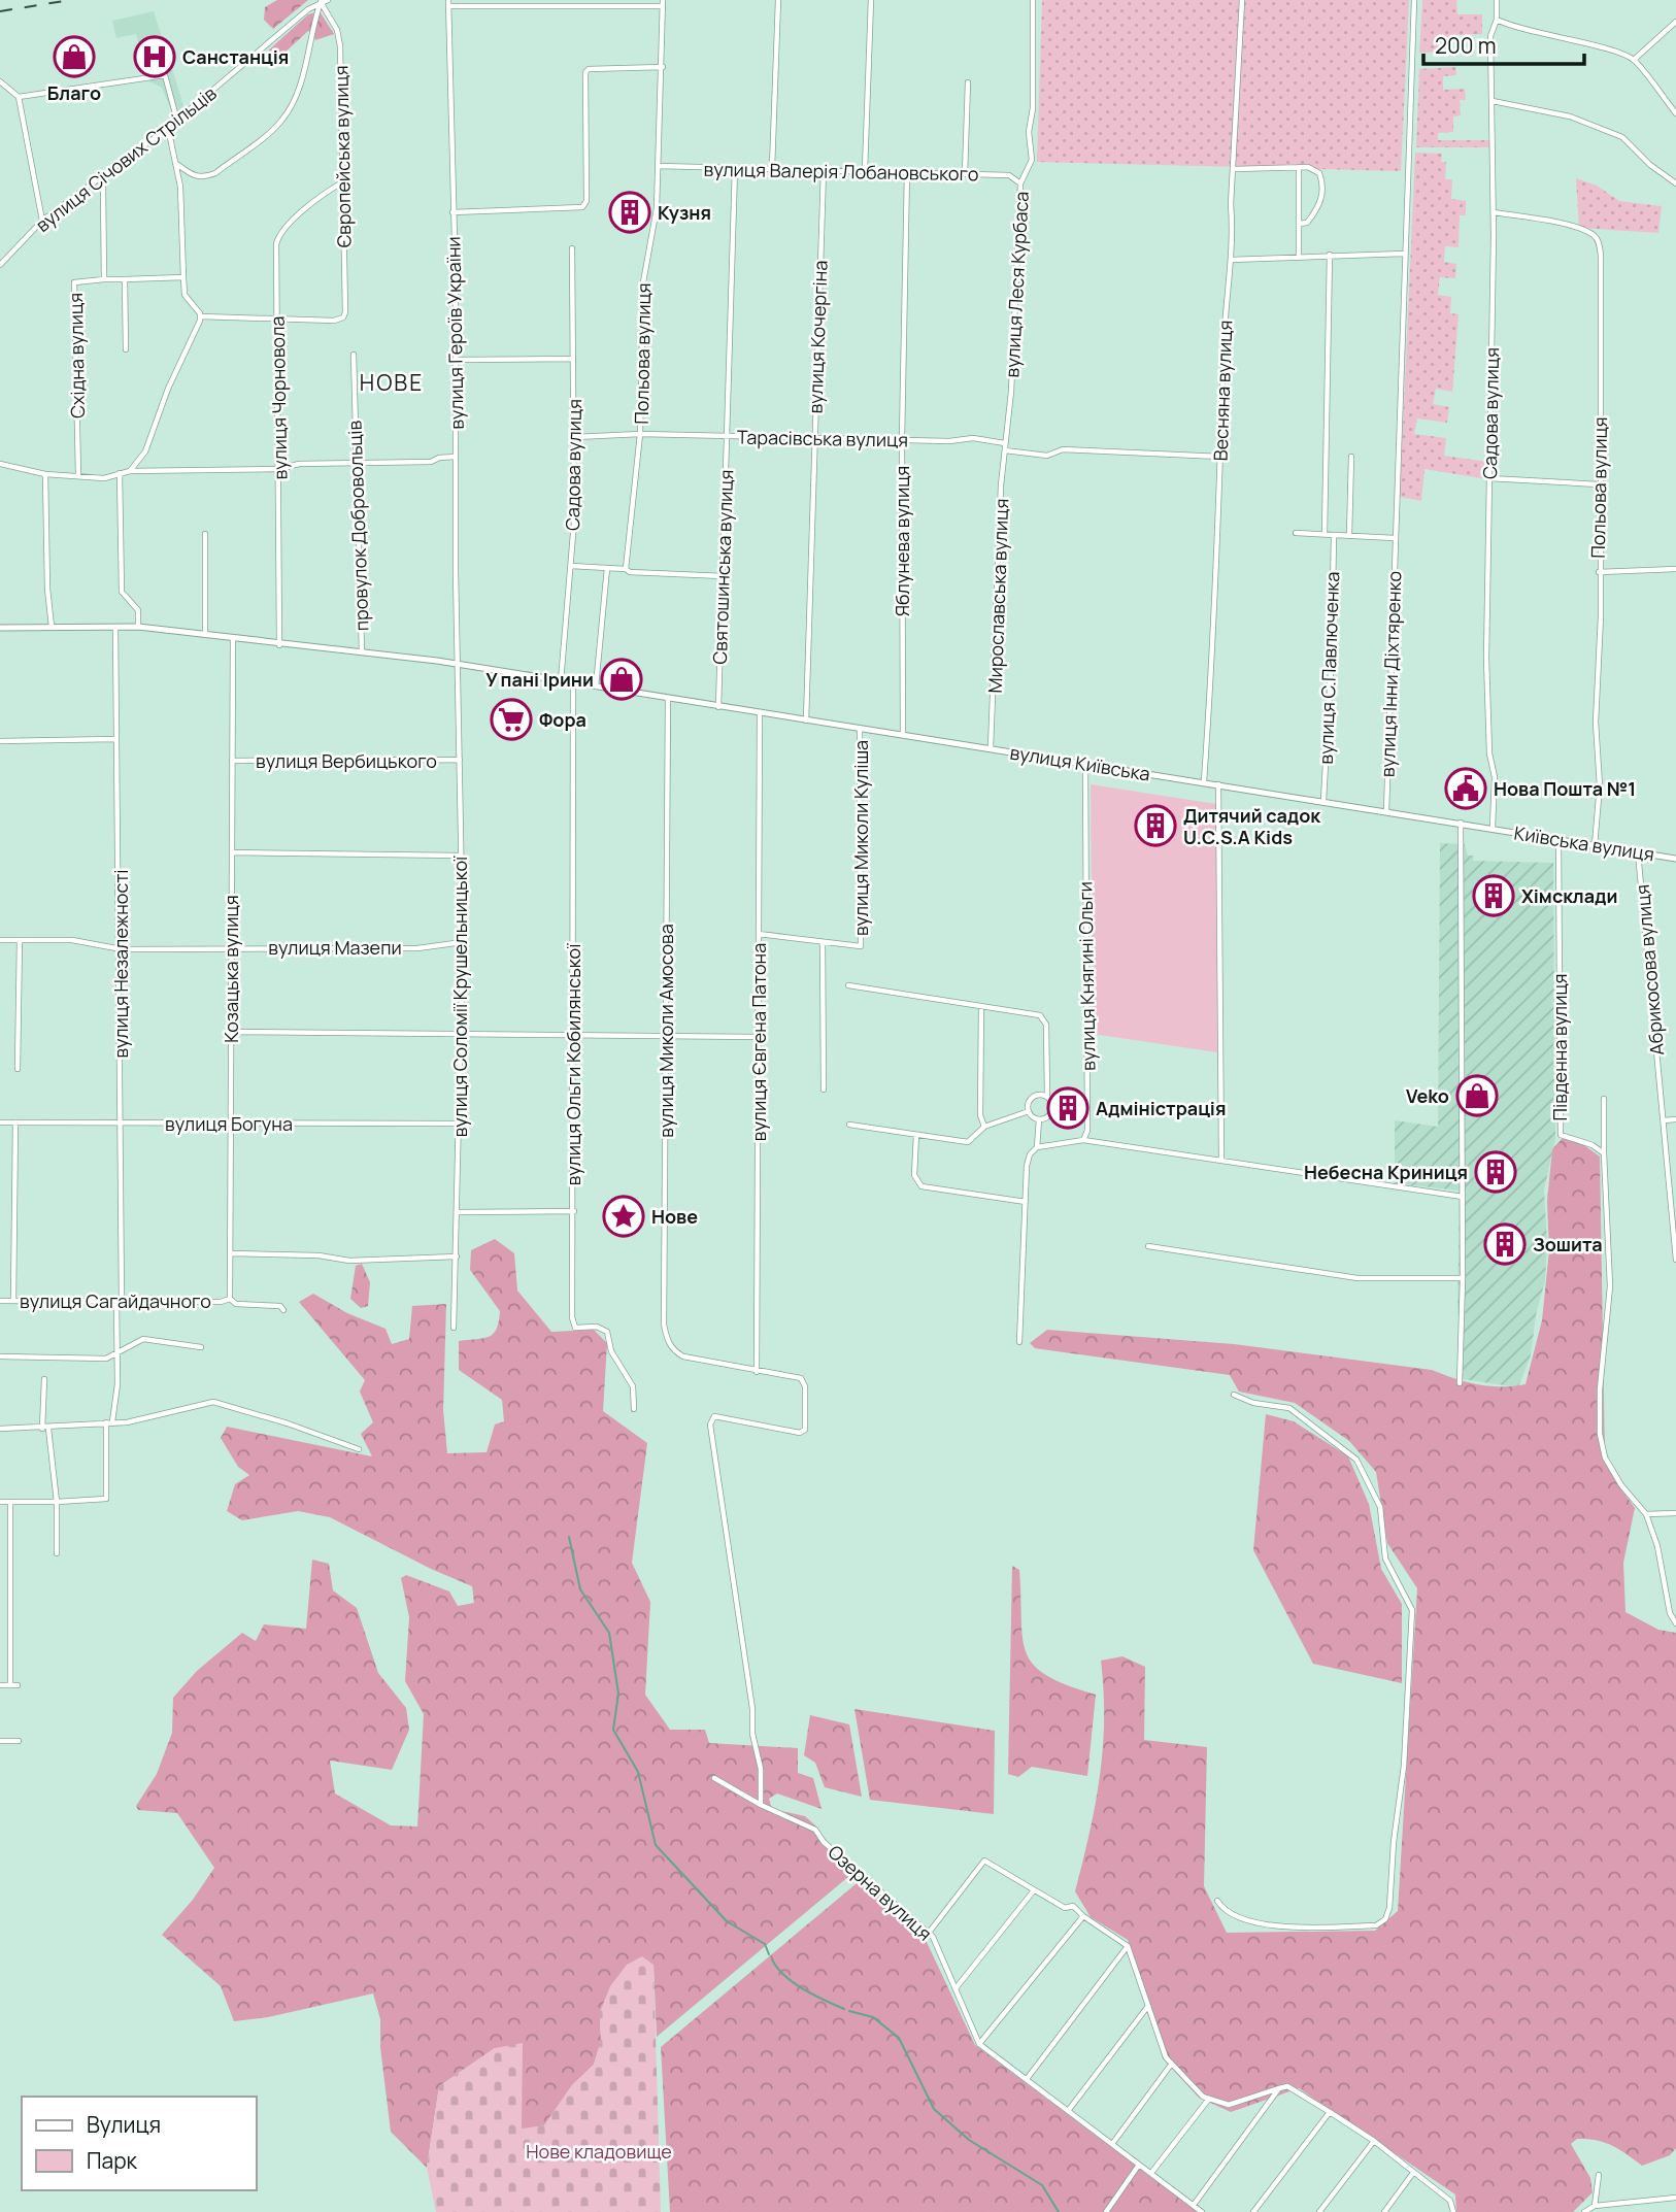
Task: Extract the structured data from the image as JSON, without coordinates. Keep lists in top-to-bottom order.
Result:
{
  "streets": {
    "street": [
      "Європейська вулиця",
      "вулиця Січових Стрільців",
      "вулиця Валерія Лобановського",
      "вулиця Леся Курбаса",
      "вулиця Героїв України",
      "вулиця Кочергіна",
      "Польова вулиця",
      "Східна вулиця",
      "Весняна вулиця",
      "вулиця Чорновола",
      "Садова вулиця",
      "Тарасівська вулиця",
      "провулок Добровольців",
      "Яблунева вулиця",
      "Святошинська вулиця",
      "Мирославська вулиця",
      "вулиця С.Павлюченка",
      "вулиця Інни Діхтяренко",
      "вулиця Вербицького",
      "вулиця Київська",
      "вулиця Миколи Куліша",
      "Київська вулиця",
      "вулиця Мазепи",
      "вулиця Незалежності",
      "Козацька вулиця",
      "Абрикосова вулиця",
      "вулиця Княгині Ольги",
      "вулиця Соломії Крушельницької",
      "вулиця Миколи Амосова",
      "вулиця Євгена Патона",
      "Південна вулиця",
      "вулиця Ольги Кобилянської",
      "вулиця Богуна",
      "вулиця Сагайдачного",
      "Озерна вулиця"
    ]
  },
  "crossings": [
    ["Європейська вулиця", "вулиця Січових Стрільців"],
    ["Європейська вулиця", "вулиця Чорновола"],
    ["вулиця Січових Стрільців", "Східна вулиця"],
    ["вулиця Валерія Лобановського", "вулиця Леся Курбаса"],
    ["вулиця Валерія Лобановського", "вулиця Кочергіна"],
    ["вулиця Валерія Лобановського", "Польова вулиця"],
    ["вулиця Валерія Лобановського", "Яблунева вулиця"],
    ["вулиця Валерія Лобановського", "Святошинська вулиця"],
    ["вулиця Леся Курбаса", "Тарасівська вулиця"],
    ["вулиця Леся Курбаса", "Мирославська вулиця"],
    ["вулиця Героїв України", "вулиця Київська"],
    ["вулиця Героїв України", "вулиця Соломії Крушельницької"],
    ["вулиця Кочергіна", "Тарасівська вулиця"],
    ["вулиця Кочергіна", "вулиця Київська"],
    ["Польова вулиця", "Садова вулиця"],
    ["Польова вулиця", "Тарасівська вулиця"],
    ["Польова вулиця", "Київська вулиця"],
    ["Весняна вулиця", "вулиця Київська"],
    ["вулиця Чорновола", "вулиця Київська"],
    ["Садова вулиця", "Тарасівська вулиця"],
    ["Садова вулиця", "вулиця Київська"],
    ["Садова вулиця", "Київська вулиця"],
    ["Тарасівська вулиця", "Яблунева вулиця"],
    ["Тарасівська вулиця", "Святошинська вулиця"],
    ["Тарасівська вулиця", "Мирославська вулиця"],
    ["провулок Добровольців", "вулиця Київська"],
    ["Яблунева вулиця", "вулиця Київська"],
    ["Святошинська вулиця", "вулиця Київська"],
    ["Мирославська вулиця", "вулиця Київська"],
    ["вулиця С.Павлюченка", "вулиця Київська"],
    ["вулиця Інни Діхтяренко", "вулиця Київська"],
    ["вулиця Вербицького", "Козацька вулиця"],
    ["вулиця Вербицького", "вулиця Соломії Крушельницької"],
    ["вулиця Київська", "вулиця Миколи Куліша"],
    ["вулиця Київська", "Київська вулиця"],
    ["вулиця Київська", "вулиця Незалежності"],
    ["вулиця Київська", "Козацька вулиця"],
    ["вулиця Київська", "вулиця Княгині Ольги"],
    ["вулиця Київська", "вулиця Соломії Крушельницької"],
    ["вулиця Київська", "вулиця Миколи Амосова"],
    ["вулиця Київська", "вулиця Євгена Патона"],
    ["вулиця Київська", "вулиця Ольги Кобилянської"],
    ["Київська вулиця", "Абрикосова вулиця"],
    ["Київська вулиця", "Південна вулиця"],
    ["вулиця Мазепи", "вулиця Незалежності"],
    ["вулиця Мазепи", "Козацька вулиця"],
    ["вулиця Мазепи", "вулиця Соломії Крушельницької"],
    ["вулиця Незалежності", "вулиця Богуна"],
    ["вулиця Незалежності", "вулиця Сагайдачного"],
    ["Козацька вулиця", "вулиця Богуна"],
    ["Козацька вулиця", "вулиця Сагайдачного"],
    ["вулиця Соломії Крушельницької", "вулиця Богуна"],
    ["вулиця Миколи Амосова", "вулиця Євгена Патона"]
  ],
  "districts": ["НОВЕ"],
  "parks": ["Нове кладовище"],
  "places": {
    "shop": ["Благо", "У пані Ірини", "Veko"],
    "hospital": ["Санстанція"],
    "building": [
      "Кузня",
      "Дитячий садок U.C.S.A Kids",
      "Хімсклади",
      "Адміністрація",
      "Небесна Криниця",
      "Зошита"
    ],
    "supermarket": ["Фора"],
    "public building": ["Нова Пошта №1"],
    "place": ["Нове"]
  },
  "legend": ["Вулиця", "Парк"],
  "scale_bar": "200 m"
}
